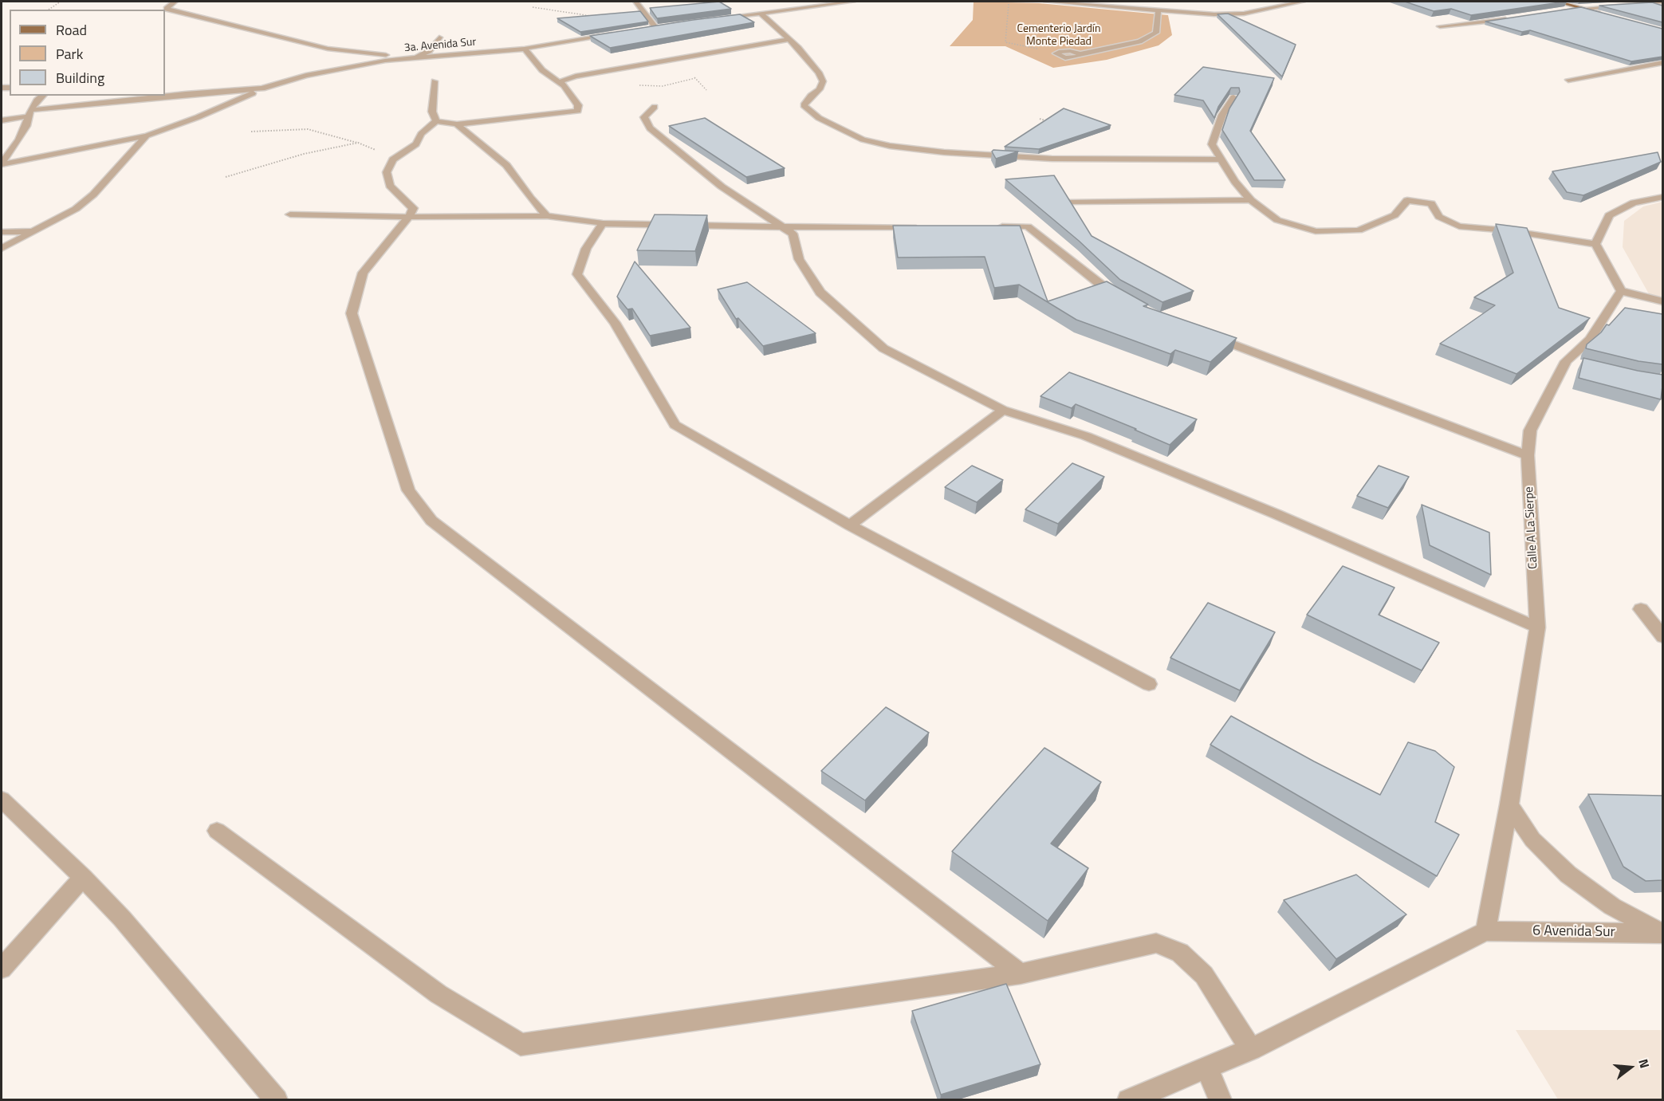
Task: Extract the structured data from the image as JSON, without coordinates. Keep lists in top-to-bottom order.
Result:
{
  "streets": {
    "street": ["3a. Avenida Sur", "Calle A La Sierpe", "6 Avenida Sur"]
  },
  "crossings": [
    ["Calle A La Sierpe", "6 Avenida Sur"]
  ],
  "parks": ["Cementerio Jardín Monte Piedad"],
  "legend": ["Road", "Park", "Building"],
  "north": "right"
}
